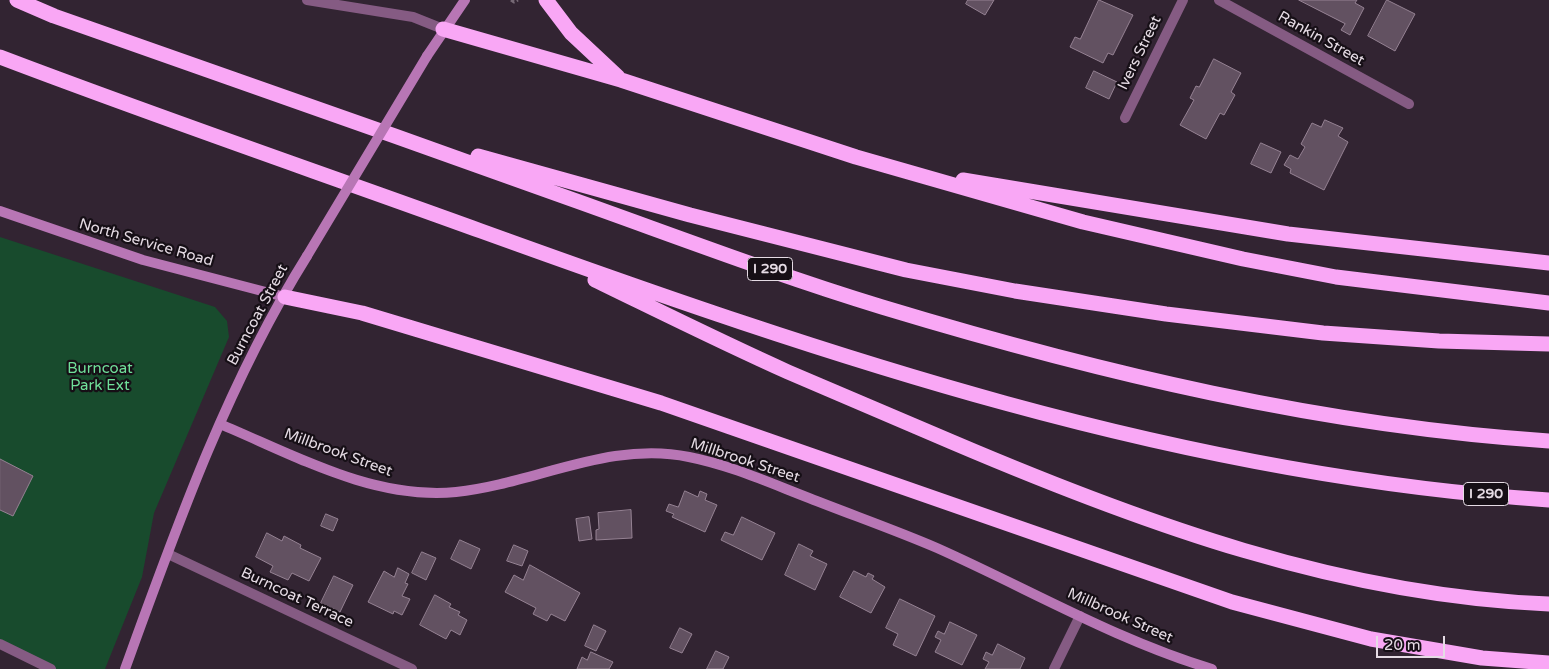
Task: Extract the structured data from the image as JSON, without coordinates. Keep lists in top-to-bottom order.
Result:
{
  "streets": {
    "highway": ["I 290"],
    "main road": ["North Service Road", "Burncoat Street", "Millbrook Street"],
    "street": ["Rankin Street", "Ivers Street", "Burncoat Terrace"]
  },
  "crossings": [
    ["North Service Road", "Burncoat Street"],
    ["Burncoat Street", "Millbrook Street"],
    ["Burncoat Street", "Burncoat Terrace"]
  ],
  "parks": ["Burncoat Park Ext"],
  "scale_bar": "20 m"
}
